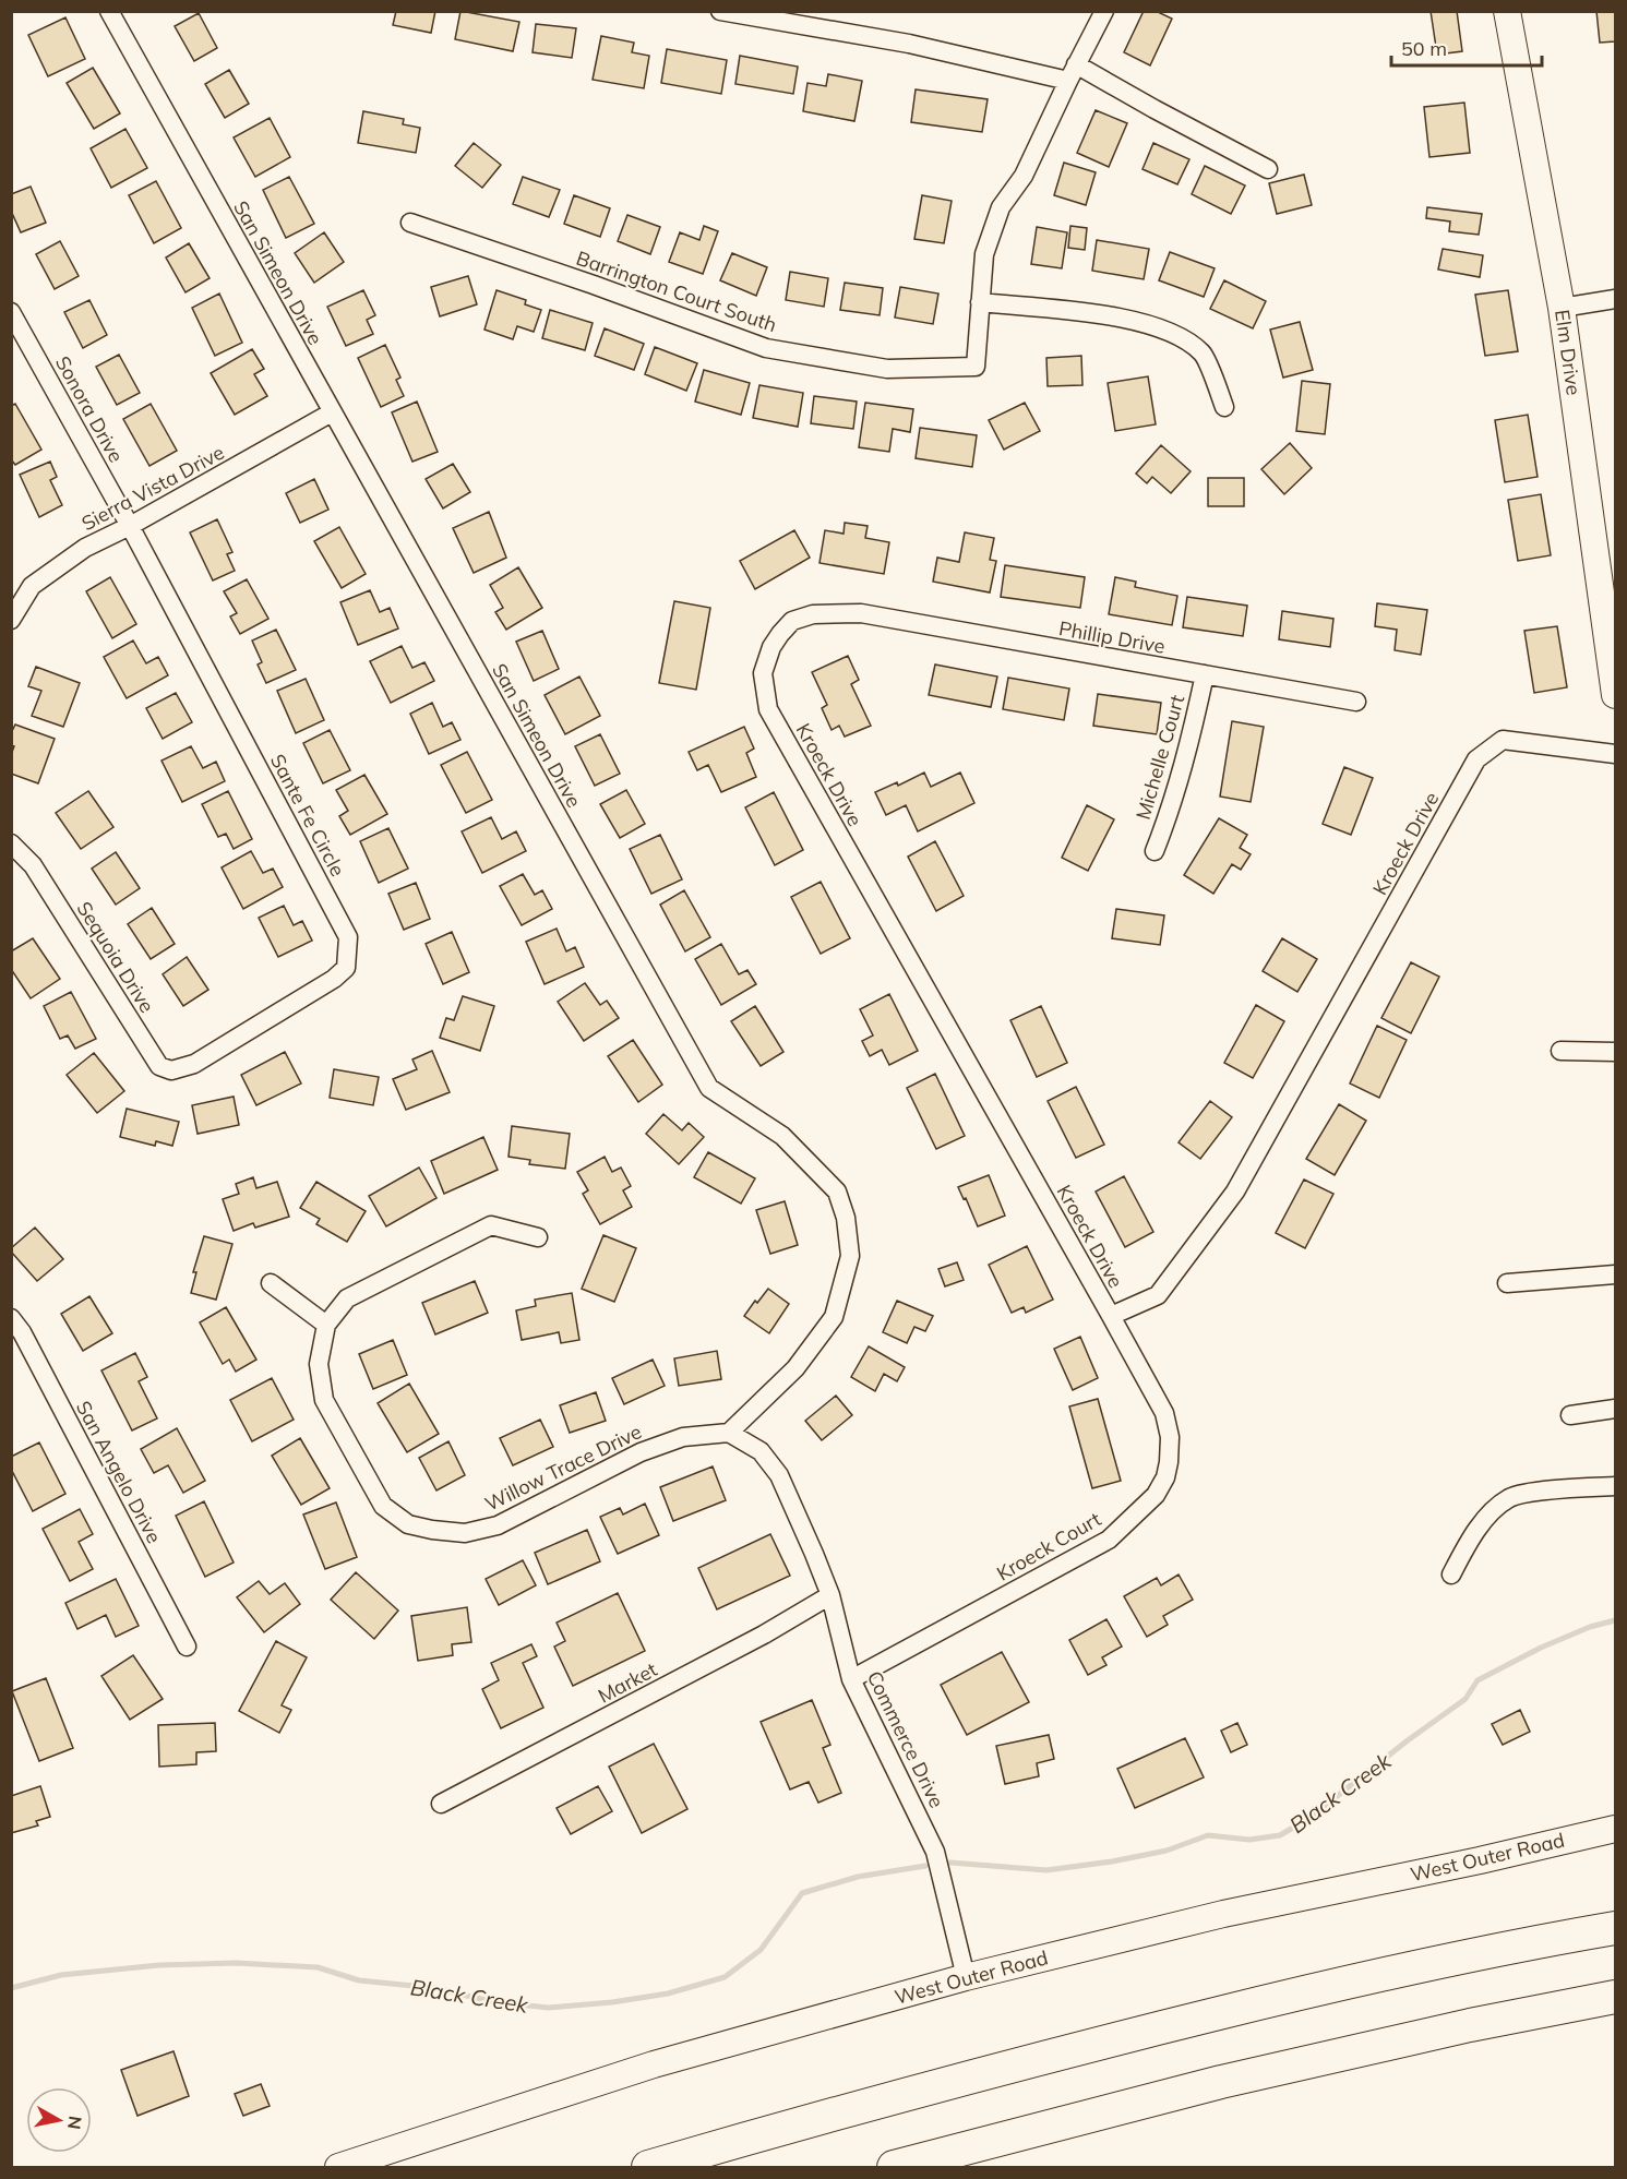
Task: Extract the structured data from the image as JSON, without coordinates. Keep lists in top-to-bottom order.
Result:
{
  "streets": {
    "street": [
      "San Simeon Drive",
      "Barrington Court South",
      "Elm Drive",
      "Sonora Drive",
      "Sierra Vista Drive",
      "Phillip Drive",
      "Michelle Court",
      "Kroeck Drive",
      "Sante Fe Circle",
      "Sequoia Drive",
      "Willow Trace Drive",
      "San Angelo Drive",
      "Kroeck Court",
      "Market",
      "Commerce Drive",
      "West Outer Road"
    ]
  },
  "crossings": [
    ["San Simeon Drive", "Sierra Vista Drive"],
    ["San Simeon Drive", "Willow Trace Drive"],
    ["San Simeon Drive", "Commerce Drive"],
    ["Sonora Drive", "Sierra Vista Drive"],
    ["Sonora Drive", "Sante Fe Circle"],
    ["Sierra Vista Drive", "Sante Fe Circle"],
    ["Phillip Drive", "Michelle Court"],
    ["Phillip Drive", "Kroeck Drive"],
    ["Kroeck Drive", "Kroeck Court"],
    ["Sante Fe Circle", "Sequoia Drive"],
    ["Willow Trace Drive", "Commerce Drive"],
    ["Kroeck Court", "Commerce Drive"],
    ["Market", "Commerce Drive"],
    ["Commerce Drive", "West Outer Road"]
  ],
  "water": ["Black Creek"],
  "scale_bar": "50 m",
  "north": "right"
}
